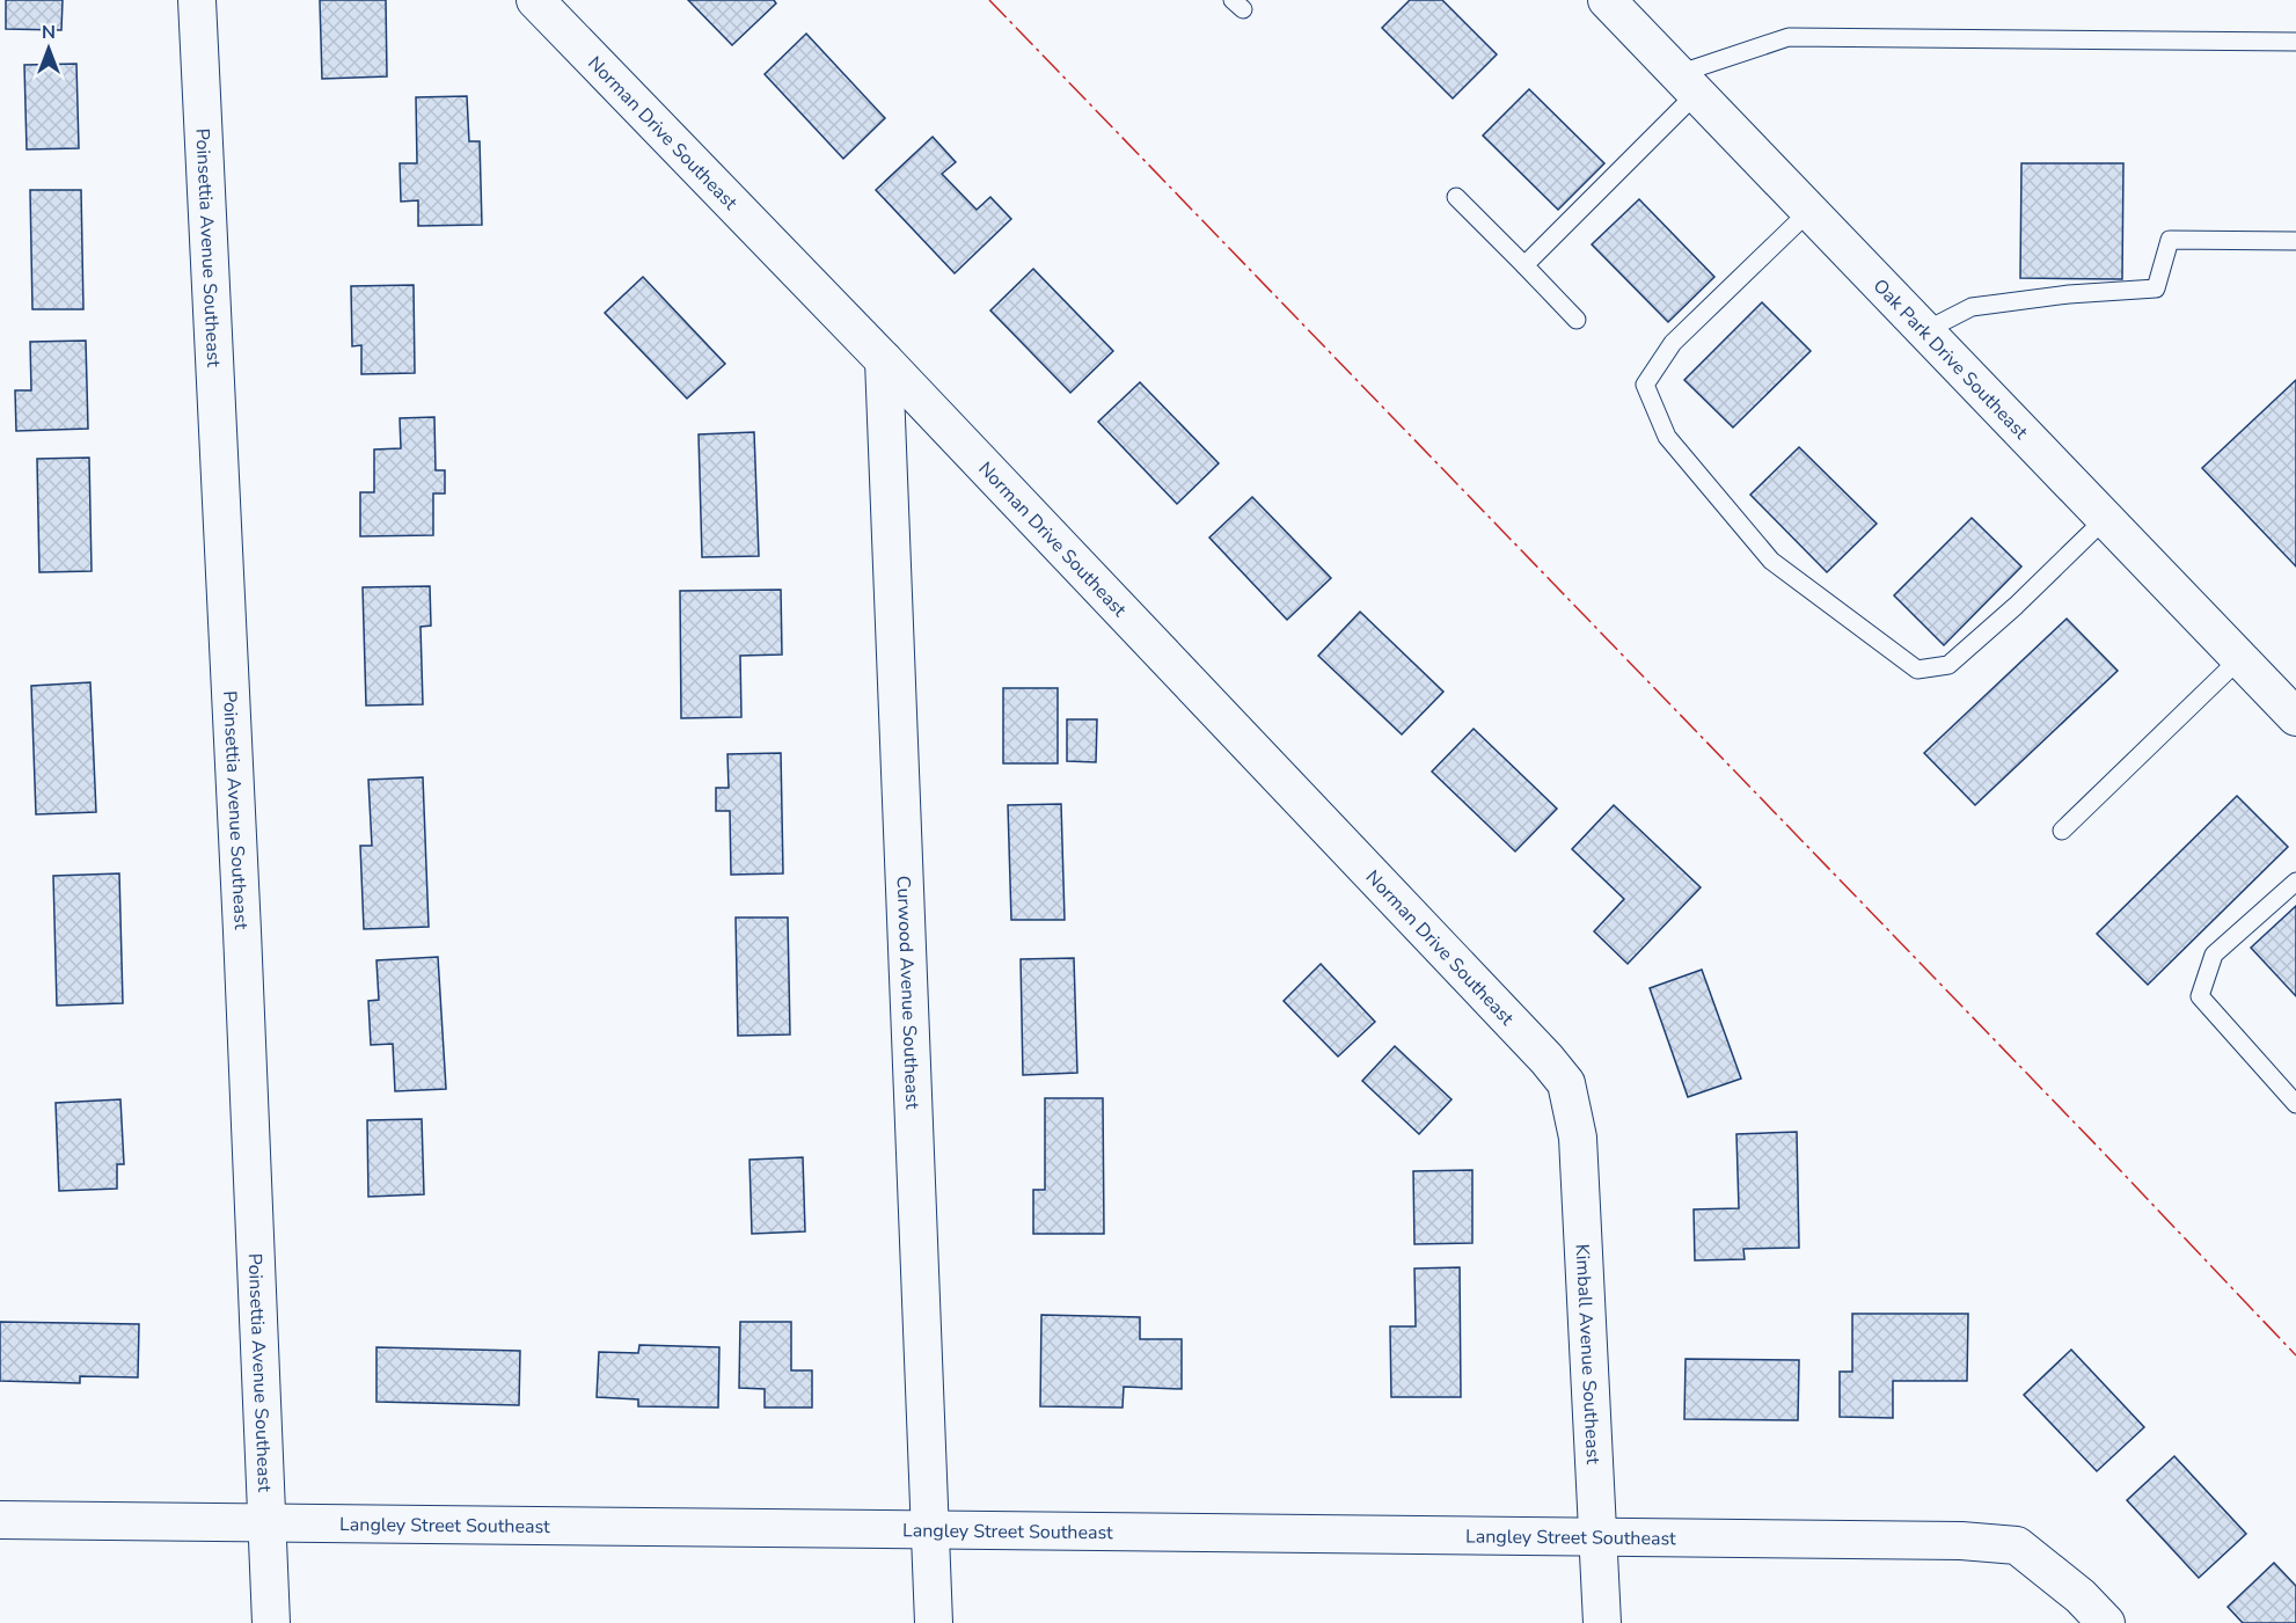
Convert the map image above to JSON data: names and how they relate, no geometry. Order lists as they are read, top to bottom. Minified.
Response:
{"streets":{"street":["Norman Drive Southeast","Poinsettia Avenue Southeast","Oak Park Drive Southeast","Curwood Avenue Southeast","Kimball Avenue Southeast","Langley Street Southeast"]},"crossings":[["Norman Drive Southeast","Curwood Avenue Southeast"],["Norman Drive Southeast","Kimball Avenue Southeast"],["Poinsettia Avenue Southeast","Langley Street Southeast"],["Curwood Avenue Southeast","Langley Street Southeast"],["Kimball Avenue Southeast","Langley Street Southeast"]],"north":"top"}
